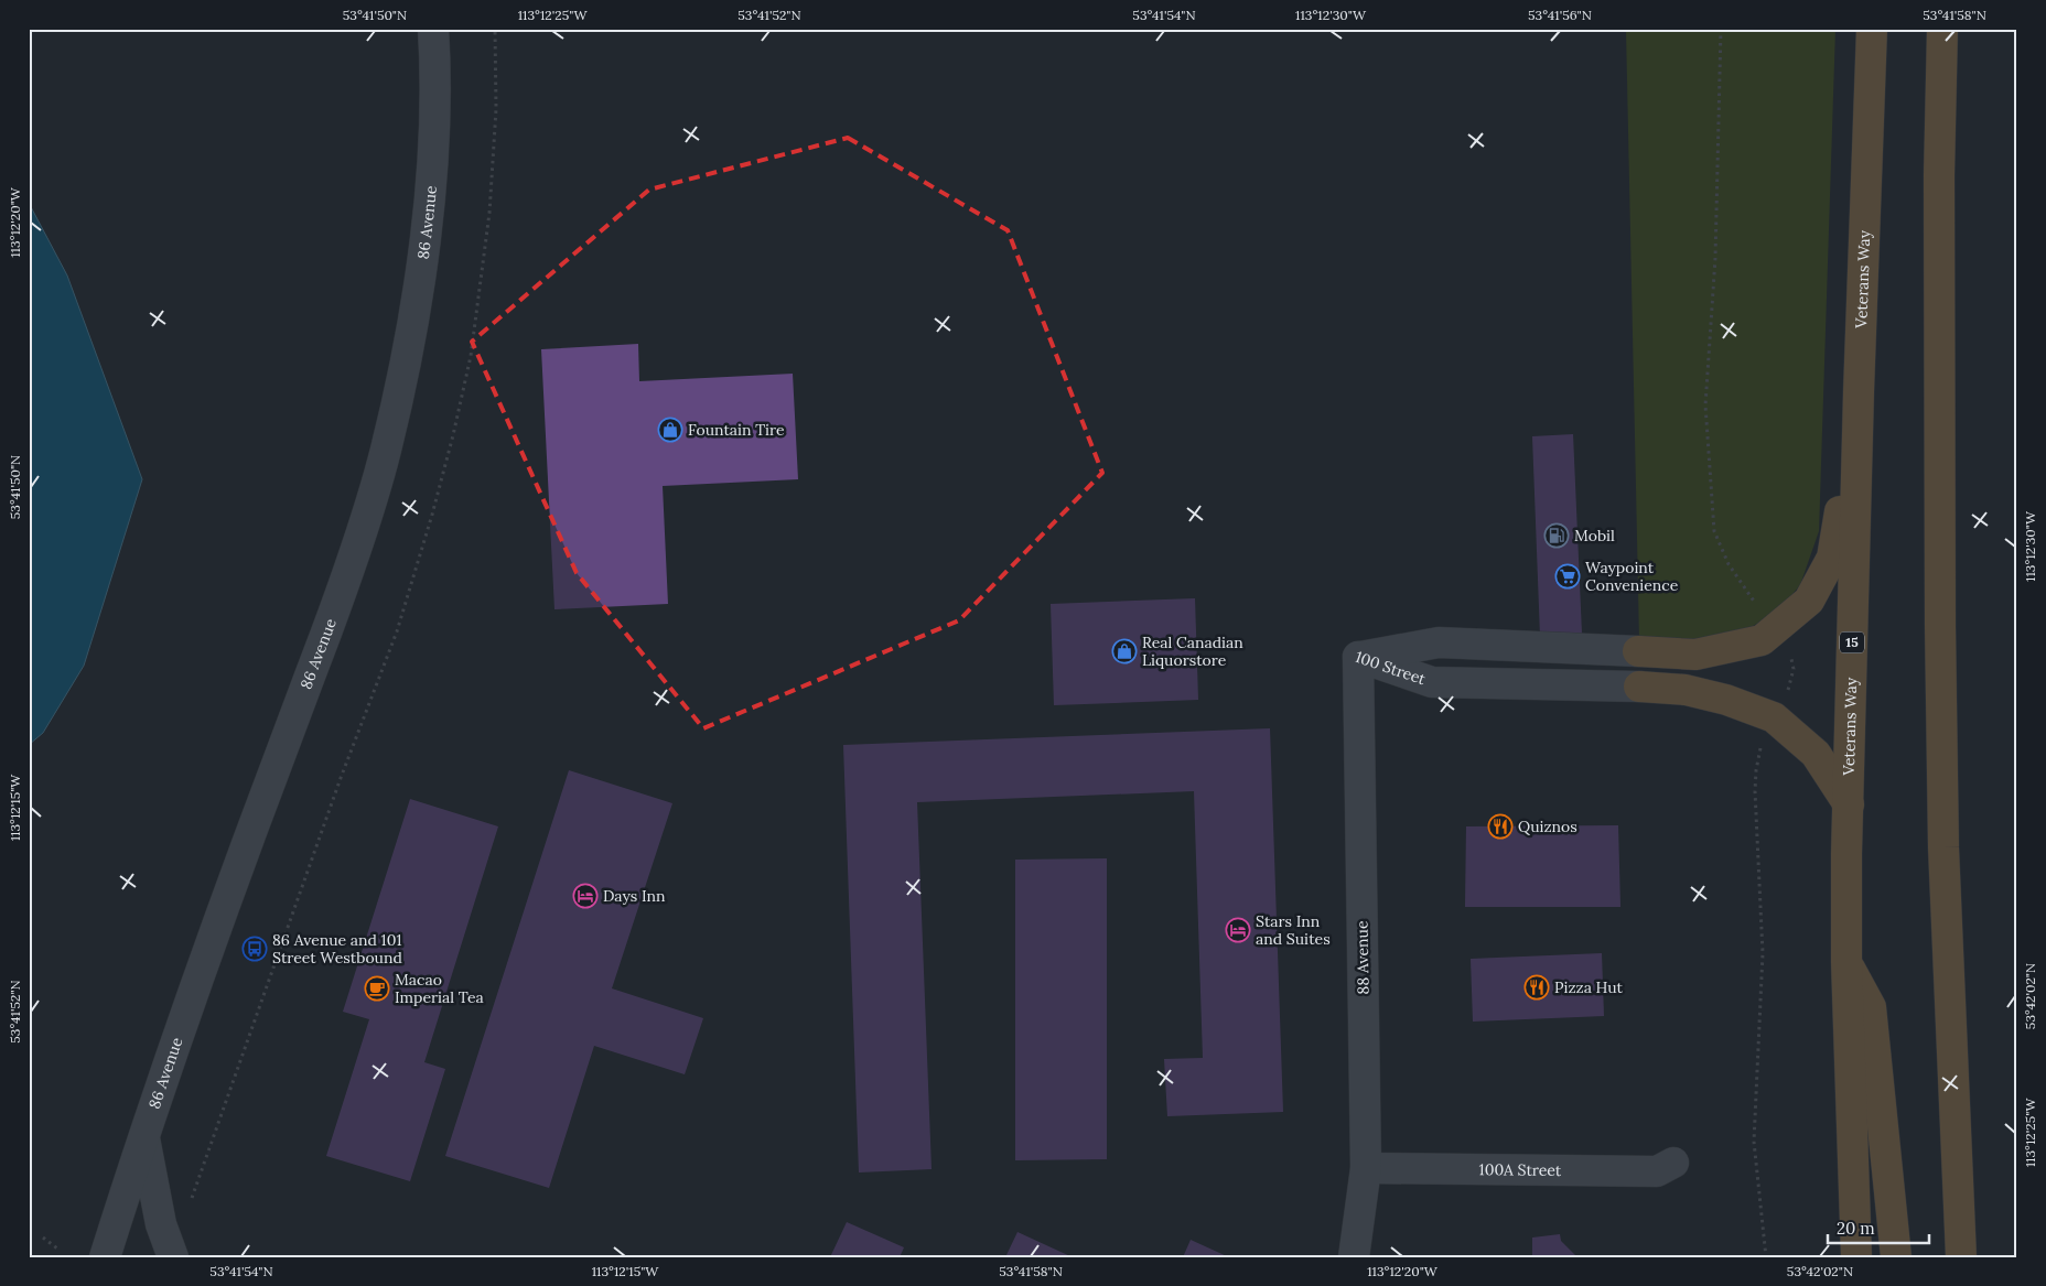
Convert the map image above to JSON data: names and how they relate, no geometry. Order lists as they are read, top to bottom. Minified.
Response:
{"streets":{"main road":["Veterans Way","15"],"street":["86 Avenue","100 Street","88 Avenue","100A Street"]},"crossings":[["100 Street","88 Avenue"],["88 Avenue","100A Street"]],"places":{"shop":["Fountain Tire","Real Canadian Liquorstore"],"fuel station":["Mobil"],"supermarket":["Waypoint Convenience"],"restaurant":["Quiznos","Pizza Hut"],"hotel":["Days Inn","Stars Inn and Suites"],"bus stop":["86 Avenue and 101 Street Westbound"],"cafe":["Macao Imperial Tea"]},"scale_bar":"20 m","coordinates":["53°41'50\"N","113°12'25\"W","53°41'52\"N","53°41'54\"N","113°12'30\"W","53°41'56\"N","53°41'58\"N","113°12'20\"W","113°12'15\"W","53°42'02\"N"]}
